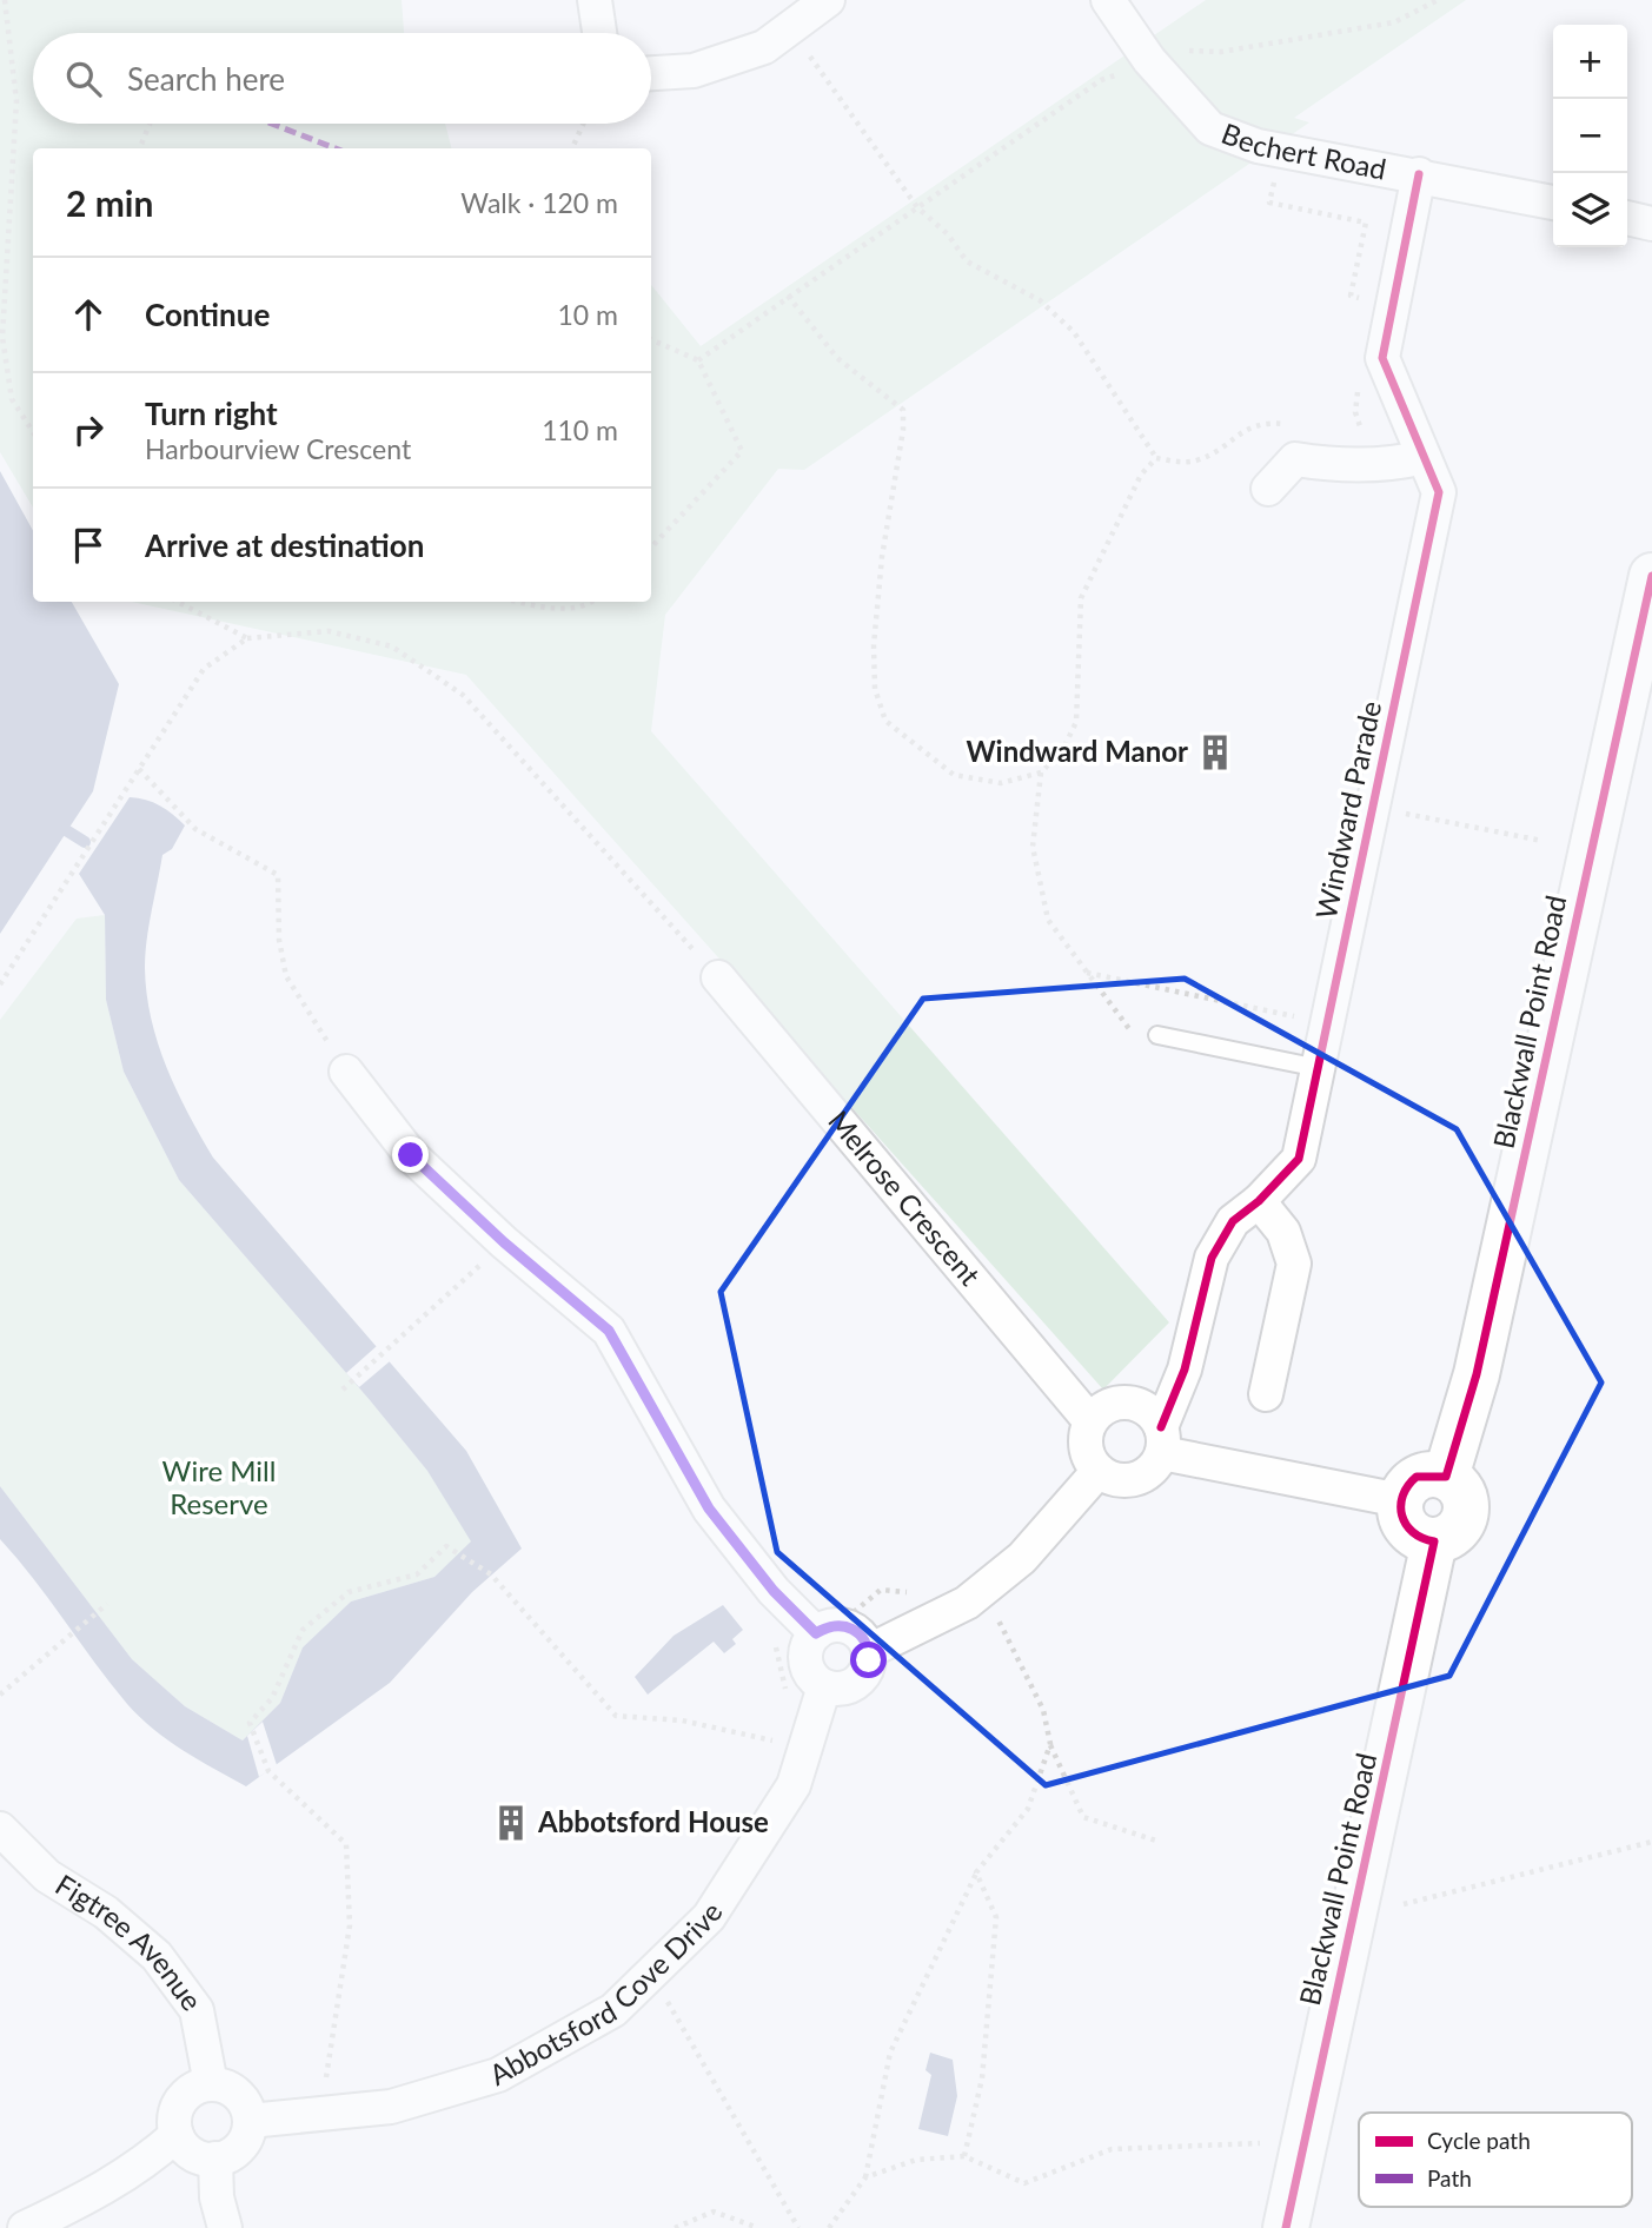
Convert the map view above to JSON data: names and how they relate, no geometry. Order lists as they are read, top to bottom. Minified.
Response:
{"streets":{"street":["Bechert Road","Windward Parade","Blackwall Point Road","Melrose Crescent","Figtree Avenue","Abbotsford Cove Drive"]},"crossings":[["Bechert Road","Windward Parade"],["Windward Parade","Melrose Crescent"],["Figtree Avenue","Abbotsford Cove Drive"]],"parks":["Wire Mill Reserve"],"places":{"building":["Windward Manor","Abbotsford House"]},"legend":["Cycle path","Path"],"page":{"map_buttons":["+","−"],"search":"Search here","heading":["2 min","Walk · 120 m"],"list":[["Continue","10 m"],["Turn right","Harbourview Crescent","110 m"],"Arrive at destination"]}}
